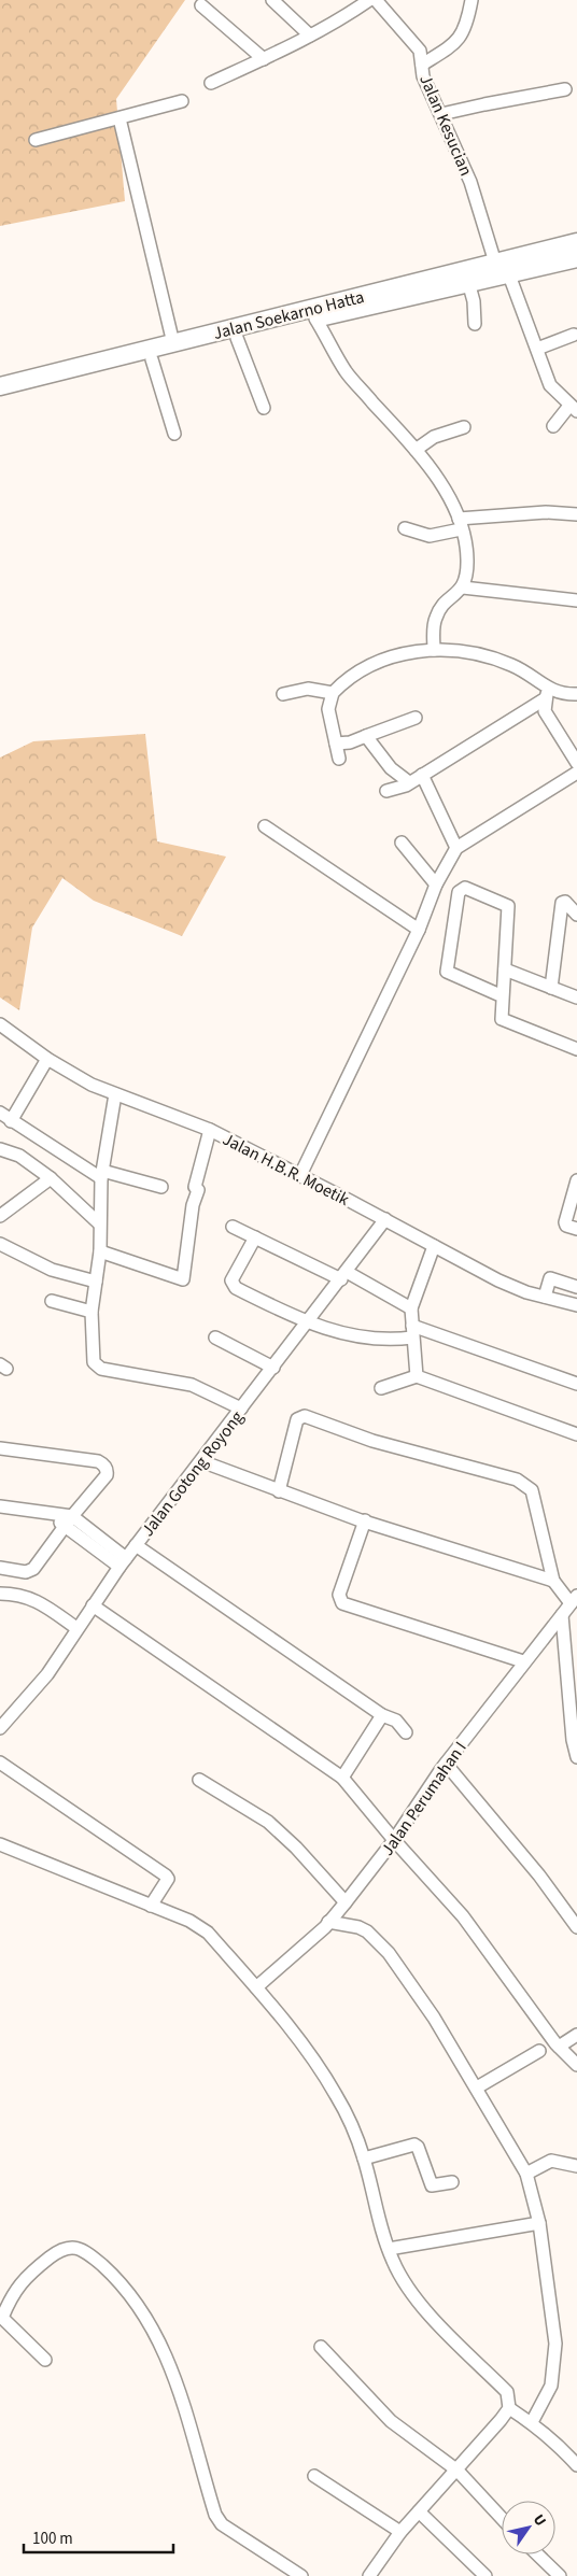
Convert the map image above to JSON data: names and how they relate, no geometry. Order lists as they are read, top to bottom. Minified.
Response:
{"streets":{"highway":["Jalan Soekarno Hatta"],"street":["Jalan Kesucian","Jalan H.B.R. Moetik","Jalan Gotong Royong","Jalan Perumahan I"]},"crossings":[["Jalan Kesucian","Jalan Soekarno Hatta"],["Jalan H.B.R. Moetik","Jalan Gotong Royong"]],"scale_bar":"100 m","north":"top right"}
